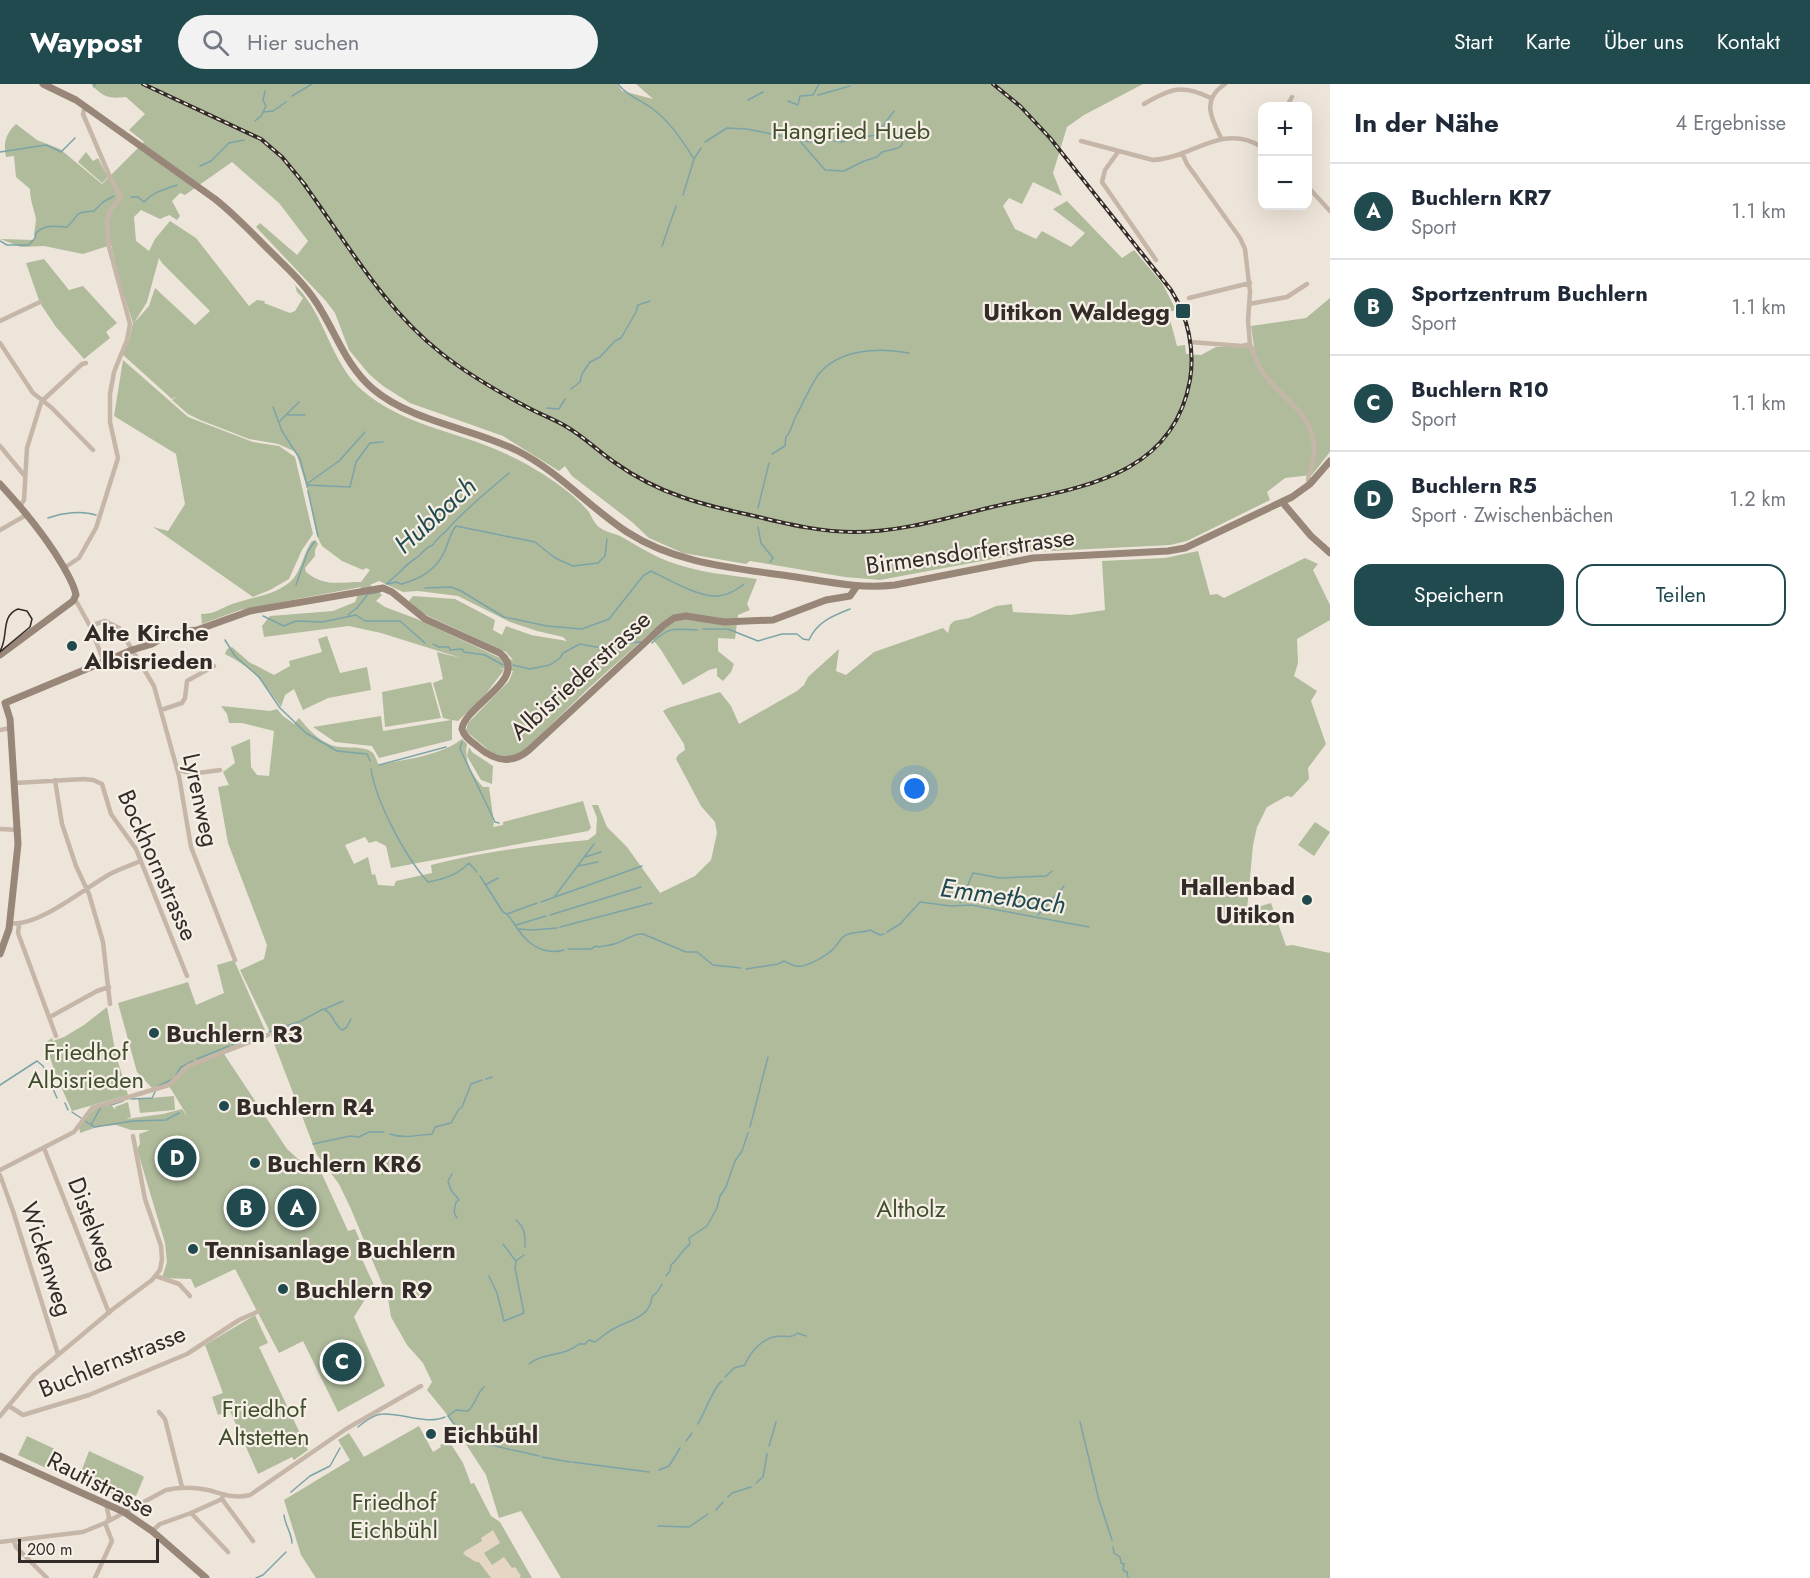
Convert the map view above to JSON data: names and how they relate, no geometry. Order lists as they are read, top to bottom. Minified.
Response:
{"streets":{"main road":["Birmensdorferstrasse","Albisriederstrasse","Rautistrasse"],"street":["Lyrenweg","Bockhornstrasse","Distelweg","Wickenweg","Buchlernstrasse"]},"crossings":[["Birmensdorferstrasse","Albisriederstrasse"],["Albisriederstrasse","Lyrenweg"]],"water":["Hubbach","Emmetbach"],"parks":["Hangried Hueb","Friedhof Albisrieden","Altholz","Friedhof Altstetten","Friedhof Eichbühl"],"places":{"transit":["Uitikon Waldegg"],"other":["Alte Kirche Albisrieden","Hallenbad Uitikon","Buchlern R3","Buchlern R4","Buchlern KR6","Tennisanlage Buchlern","Buchlern R9","Eichbühl"]},"scale_bar":"200 m","page":{"header":"Waypost","search":"Hier suchen","nav":["Start","Karte","Über uns","Kontakt"],"heading":["In der Nähe","4 Ergebnisse"],"map_buttons":["+","−"],"list":[{"mark":"A","name":"Buchlern KR7","note":"Sport","value":"1.1 km"},{"mark":"B","name":"Sportzentrum Buchlern","note":"Sport","value":"1.1 km"},{"mark":"C","name":"Buchlern R10","note":"Sport","value":"1.1 km"},{"mark":"D","name":"Buchlern R5","note":"Sport · Zwischenbächen","value":"1.2 km"}],"buttons":["Speichern","Teilen"],"pins":["D","A","B","C"],"scale":"200 m"}}
